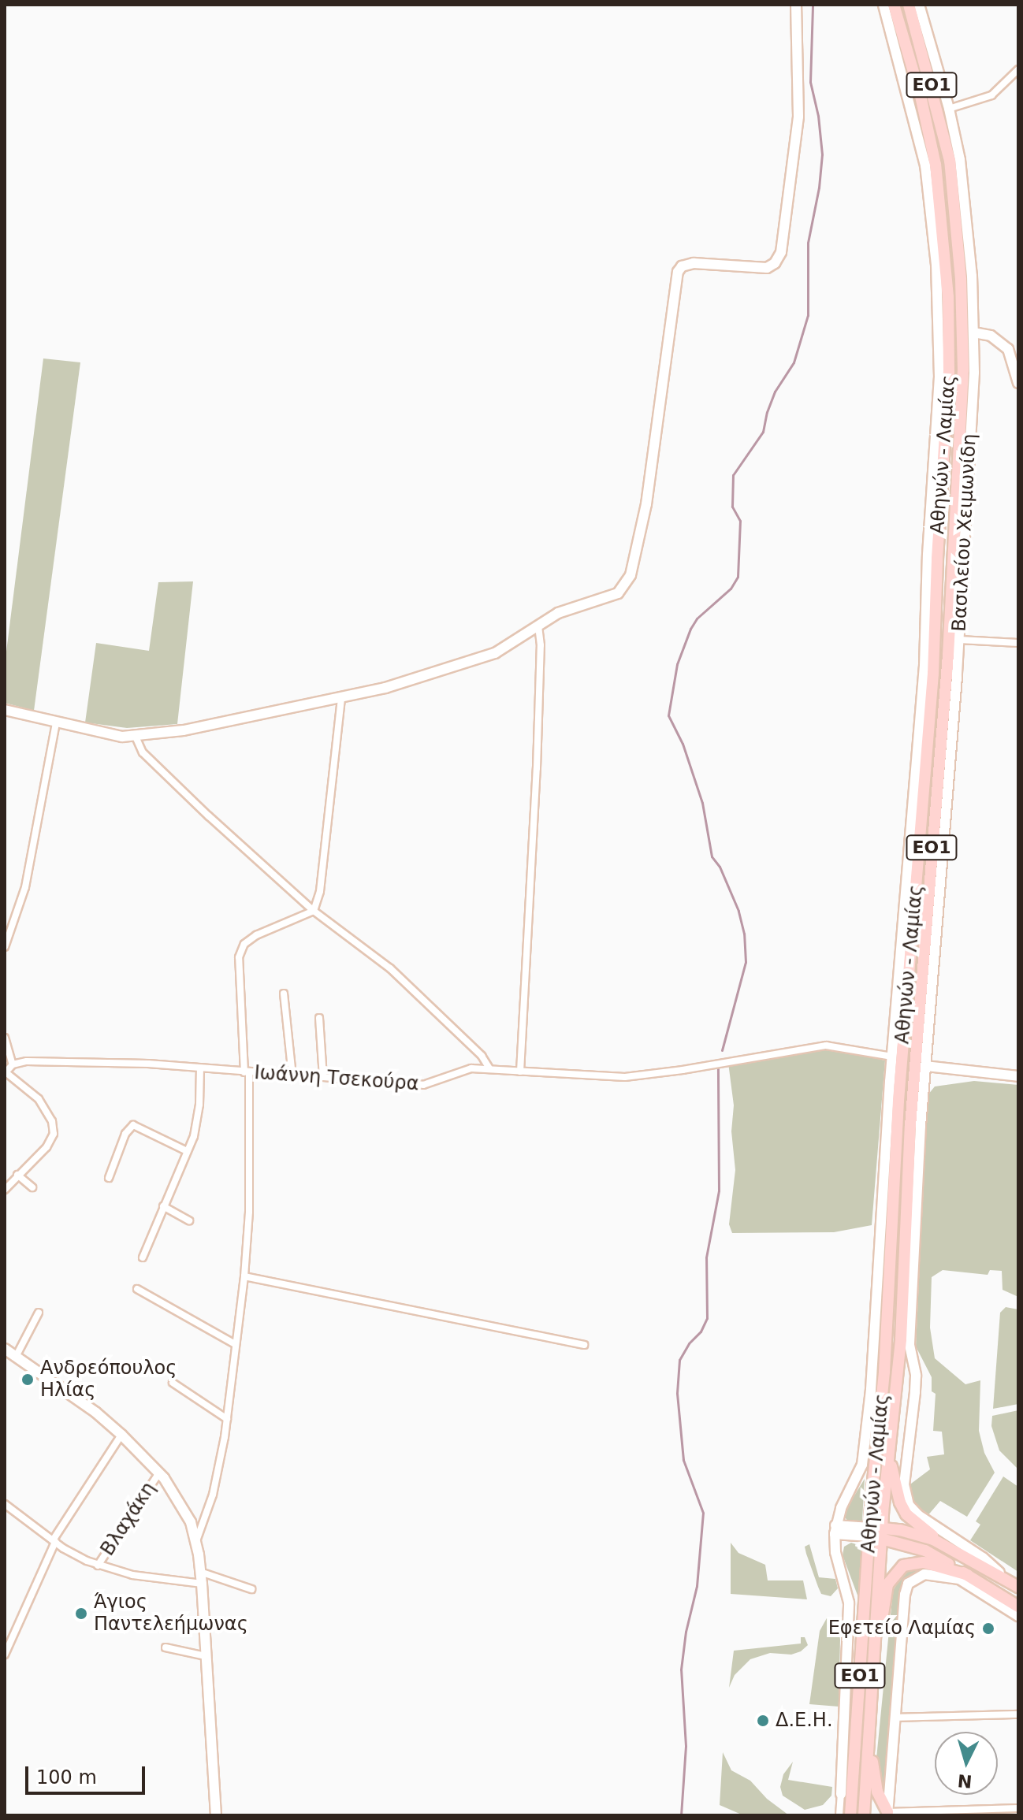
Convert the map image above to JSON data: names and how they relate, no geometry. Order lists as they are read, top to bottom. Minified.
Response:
{"streets":{"main road":["ΕΟ1","Αθηνών - Λαμίας"],"street":["Βασιλείου Χειμωνίδη","Ιωάννη Τσεκούρα","Βλαχάκη"]},"places":["Ανδρεόπουλος Ηλίας","Άγιος Παντελεήμωνας","Εφετείο Λαμίας","Δ.Ε.Η."],"scale_bar":"100 m","north":"bottom"}
